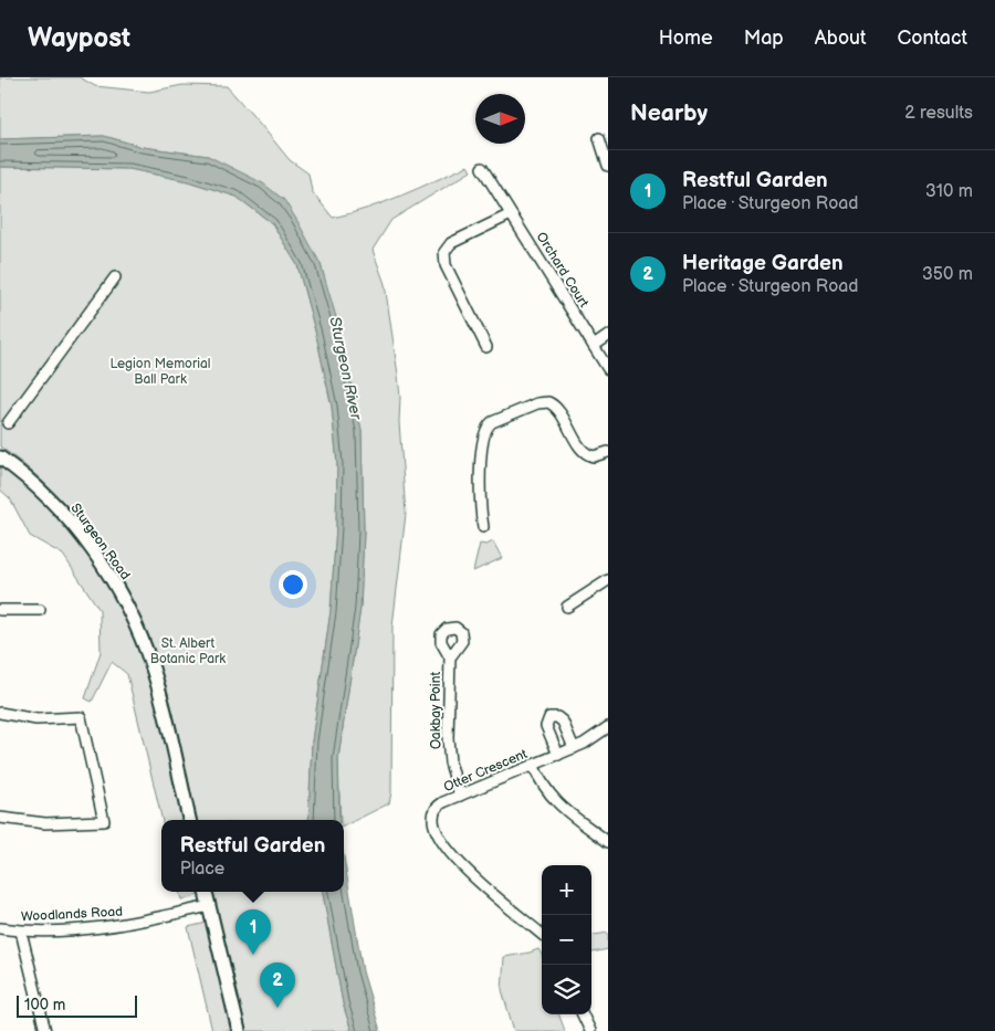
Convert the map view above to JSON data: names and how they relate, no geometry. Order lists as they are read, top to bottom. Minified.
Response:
{"streets":{"main road":["Sturgeon Road"],"street":["Orchard Court","Oakbay Point","Otter Crescent","Woodlands Road"]},"crossings":[["Oakbay Point","Otter Crescent"]],"water":["Sturgeon River"],"parks":["Legion Memorial Ball Park","St. Albert Botanic Park"],"scale_bar":"100 m","north":"right","page":{"header":"Waypost","nav":["Home","Map","About","Contact"],"heading":["Nearby","2 results"],"list":[{"mark":"1","name":"Restful Garden","note":"Place · Sturgeon Road","value":"310 m"},{"mark":"2","name":"Heritage Garden","note":"Place · Sturgeon Road","value":"350 m"}],"popup":["Restful Garden","Place"],"map_buttons":["+","−"],"pins":["1","2"],"scale":"100 m"}}
